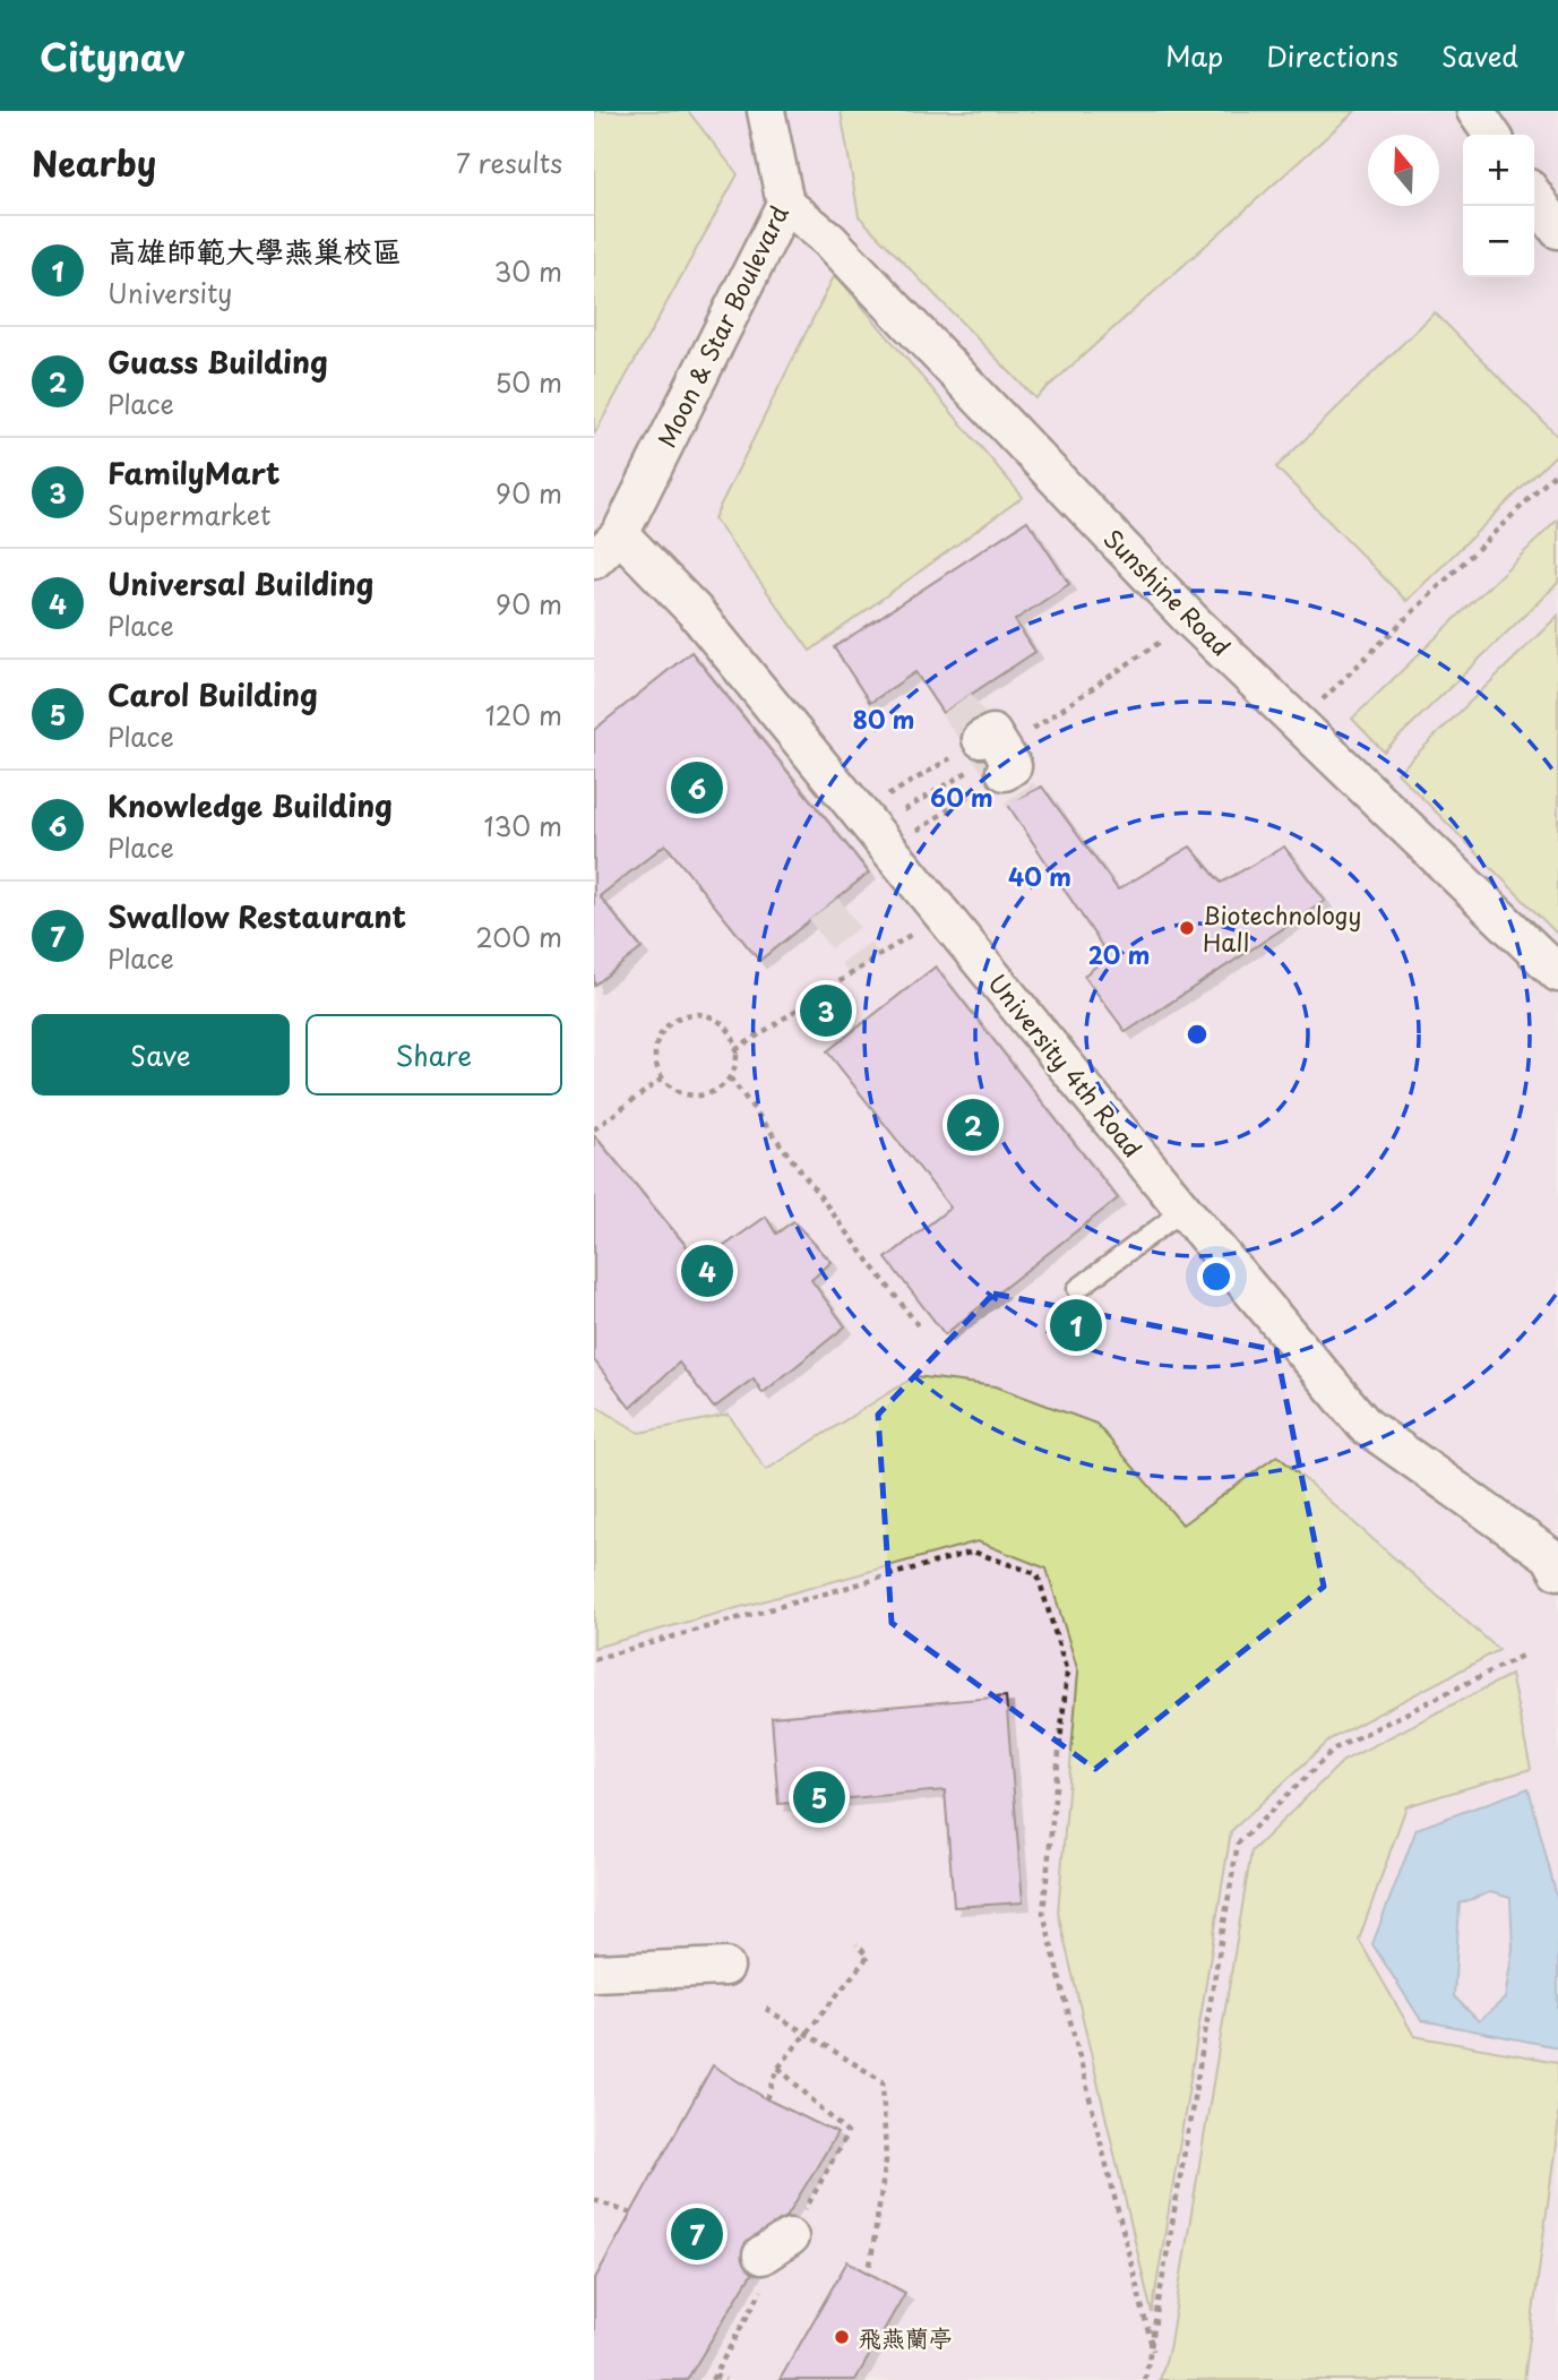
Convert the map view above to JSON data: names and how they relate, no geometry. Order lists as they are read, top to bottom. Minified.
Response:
{"streets":{"street":["Moon & Star Boulevard","Sunshine Road","University 4th Road"]},"crossings":[["Moon & Star Boulevard","Sunshine Road"],["Moon & Star Boulevard","University 4th Road"]],"places":["Biotechnology Hall","飛燕蘭亭"],"north":"top","page":{"header":"Citynav","nav":["Map","Directions","Saved"],"heading":["Nearby","7 results"],"map_buttons":["+","−"],"list":[{"mark":"1","name":"高雄師範大學燕巢校區","note":"University","value":"30 m"},{"mark":"2","name":"Guass Building","note":"Place","value":"50 m"},{"mark":"3","name":"FamilyMart","note":"Supermarket","value":"90 m"},{"mark":"4","name":"Universal Building","note":"Place","value":"90 m"},{"mark":"5","name":"Carol Building","note":"Place","value":"120 m"},{"mark":"6","name":"Knowledge Building","note":"Place","value":"130 m"},{"mark":"7","name":"Swallow Restaurant","note":"Place","value":"200 m"}],"pins":["6","3","2","4","1","5","7"],"buttons":["Save","Share"]},"rings":["80 m","60 m","40 m","20 m"]}
